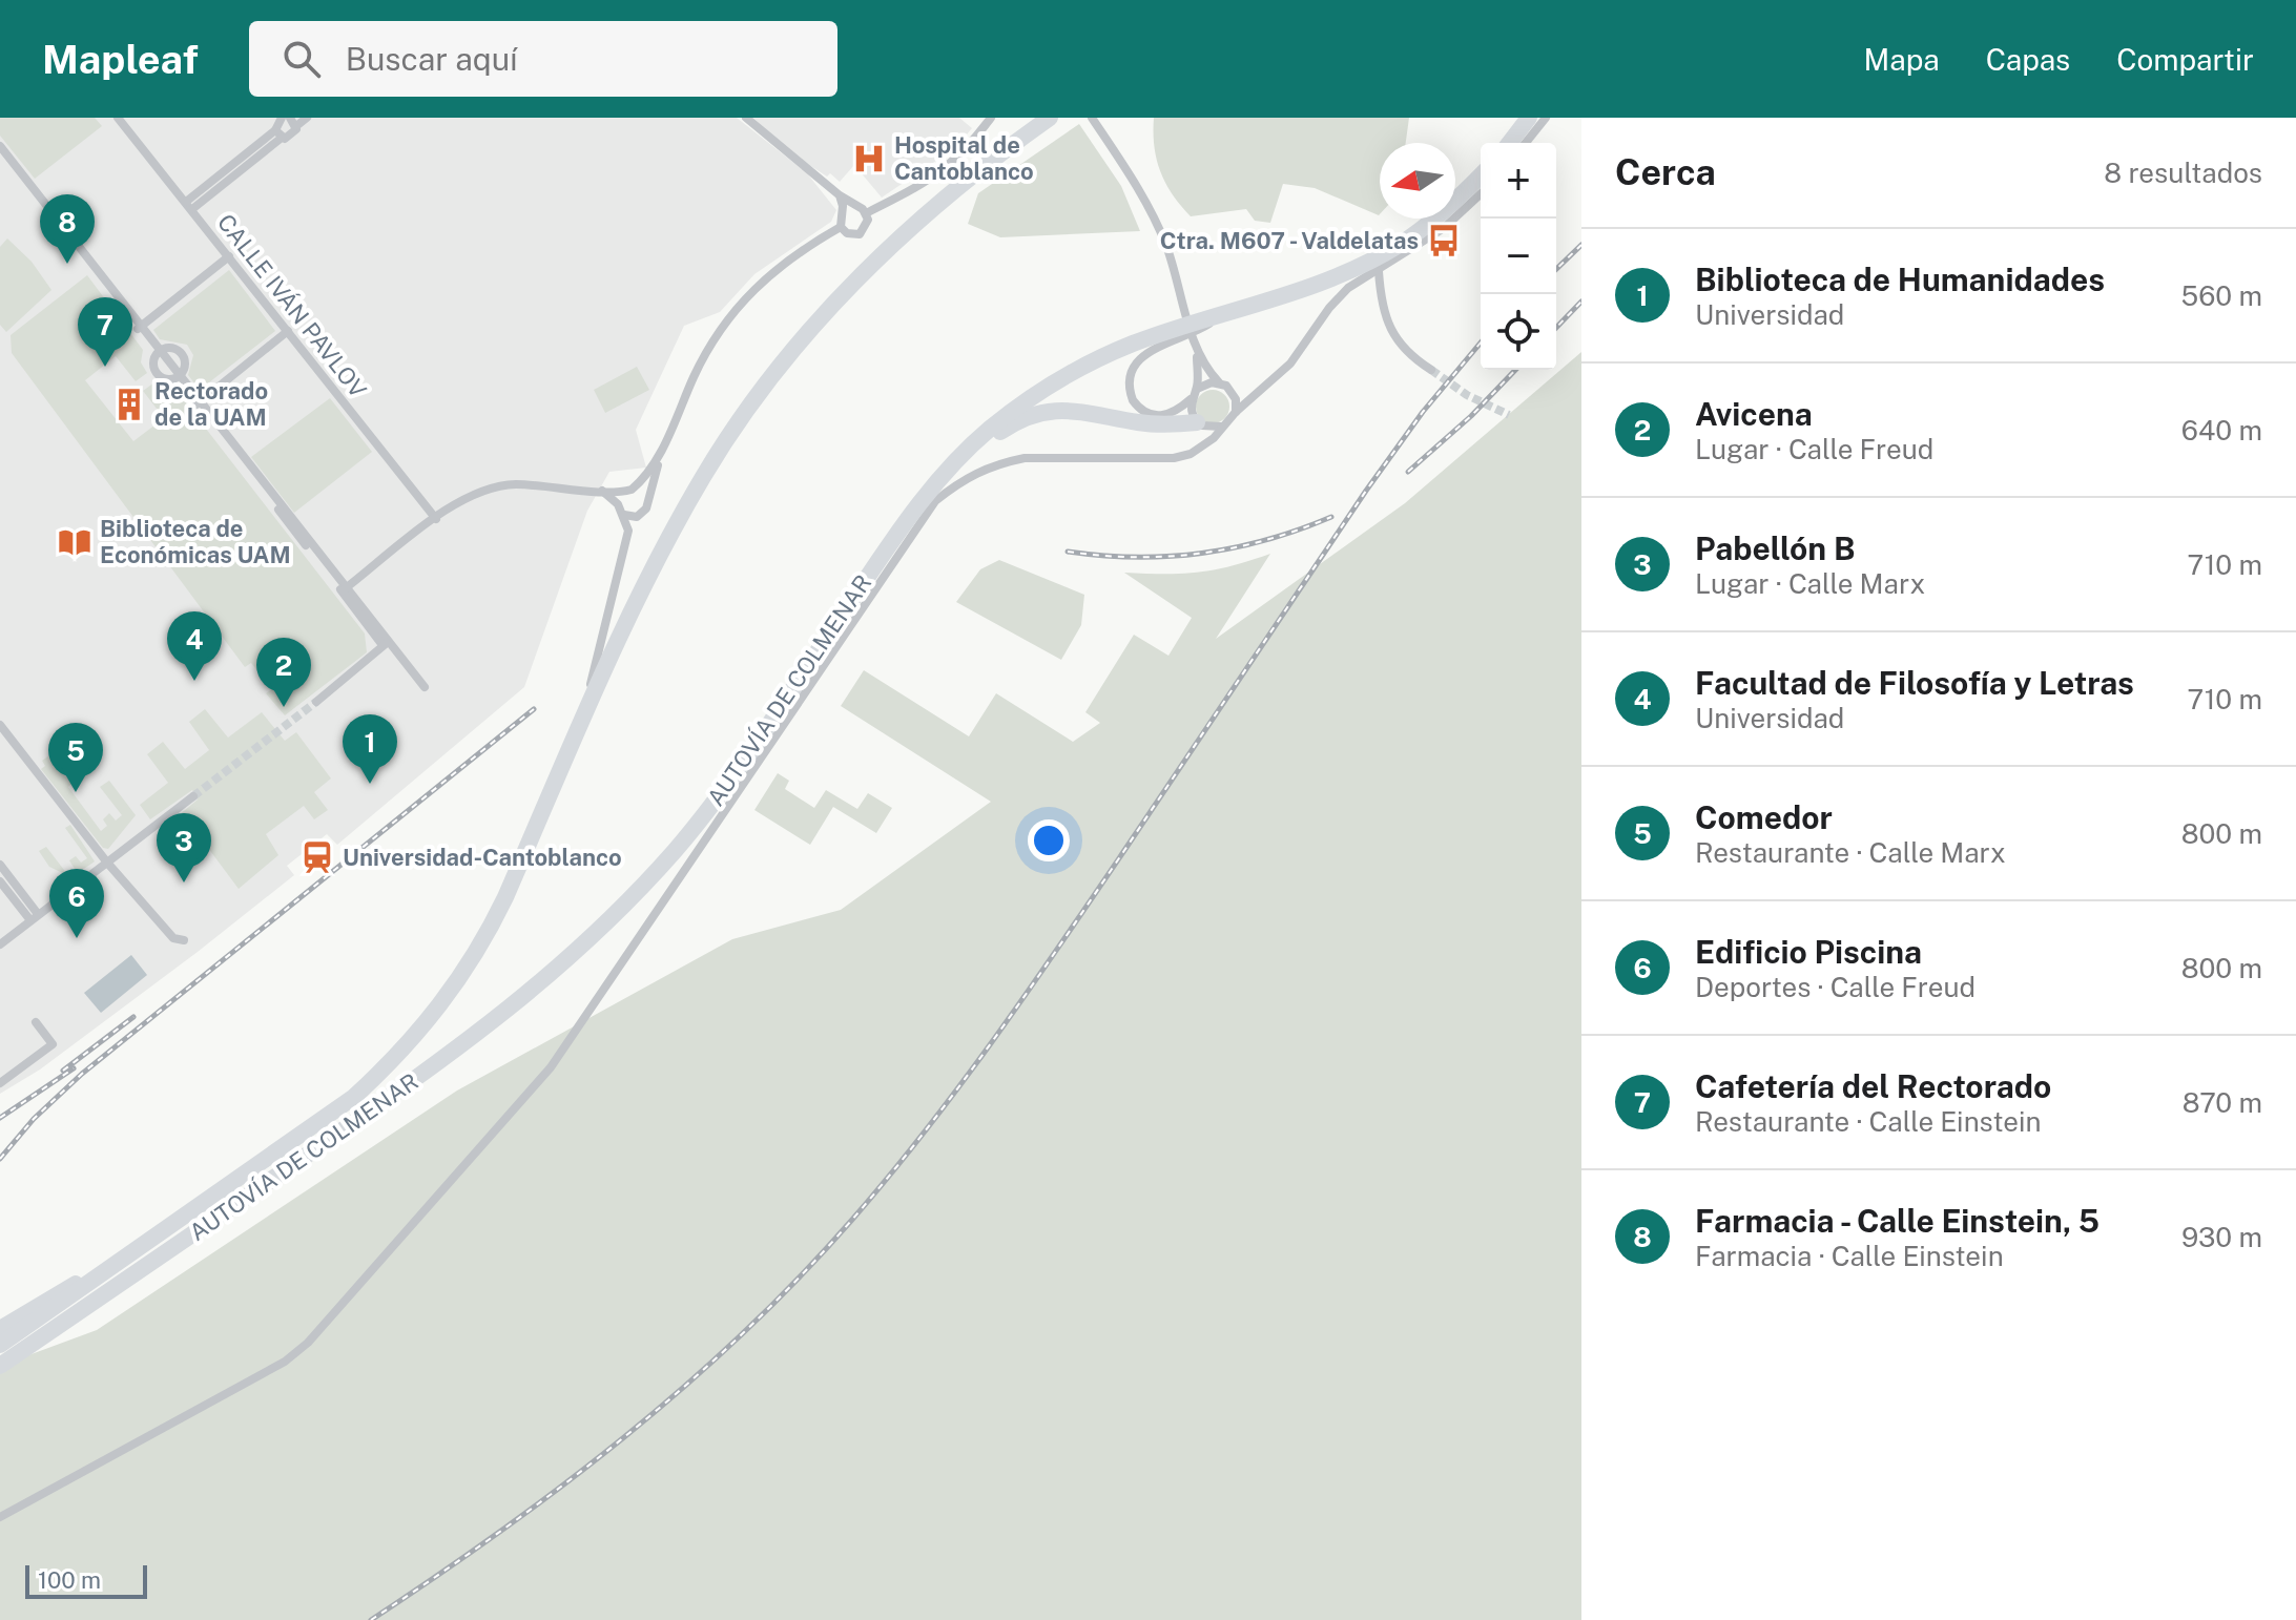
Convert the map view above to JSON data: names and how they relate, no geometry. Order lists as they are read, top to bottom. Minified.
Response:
{"streets":{"highway":["AUTOVÍA DE COLMENAR"],"street":["CALLE IVÁN PAVLOV"]},"places":{"hospital":["Hospital de Cantoblanco"],"bus stop":["Ctra. M607 - Valdelatas"],"building":["Rectorado de la UAM"],"library":["Biblioteca de Económicas UAM"],"station":["Universidad-Cantoblanco"]},"scale_bar":"100 m","north":"left","page":{"header":"Mapleaf","search":"Buscar aquí","nav":["Mapa","Capas","Compartir"],"heading":["Cerca","8 resultados"],"map_buttons":["+","−"],"pins":["8","7","4","2","1","5","3","6"],"list":[{"mark":"1","name":"Biblioteca de Humanidades","note":"Universidad","value":"560 m"},{"mark":"2","name":"Avicena","note":"Lugar · Calle Freud","value":"640 m"},{"mark":"3","name":"Pabellón B","note":"Lugar · Calle Marx","value":"710 m"},{"mark":"4","name":"Facultad de Filosofía y Letras","note":"Universidad","value":"710 m"},{"mark":"5","name":"Comedor","note":"Restaurante · Calle Marx","value":"800 m"},{"mark":"6","name":"Edificio Piscina","note":"Deportes · Calle Freud","value":"800 m"},{"mark":"7","name":"Cafetería del Rectorado","note":"Restaurante · Calle Einstein","value":"870 m"},{"mark":"8","name":"Farmacia - Calle Einstein, 5","note":"Farmacia · Calle Einstein","value":"930 m"}],"scale":"100 m"}}
